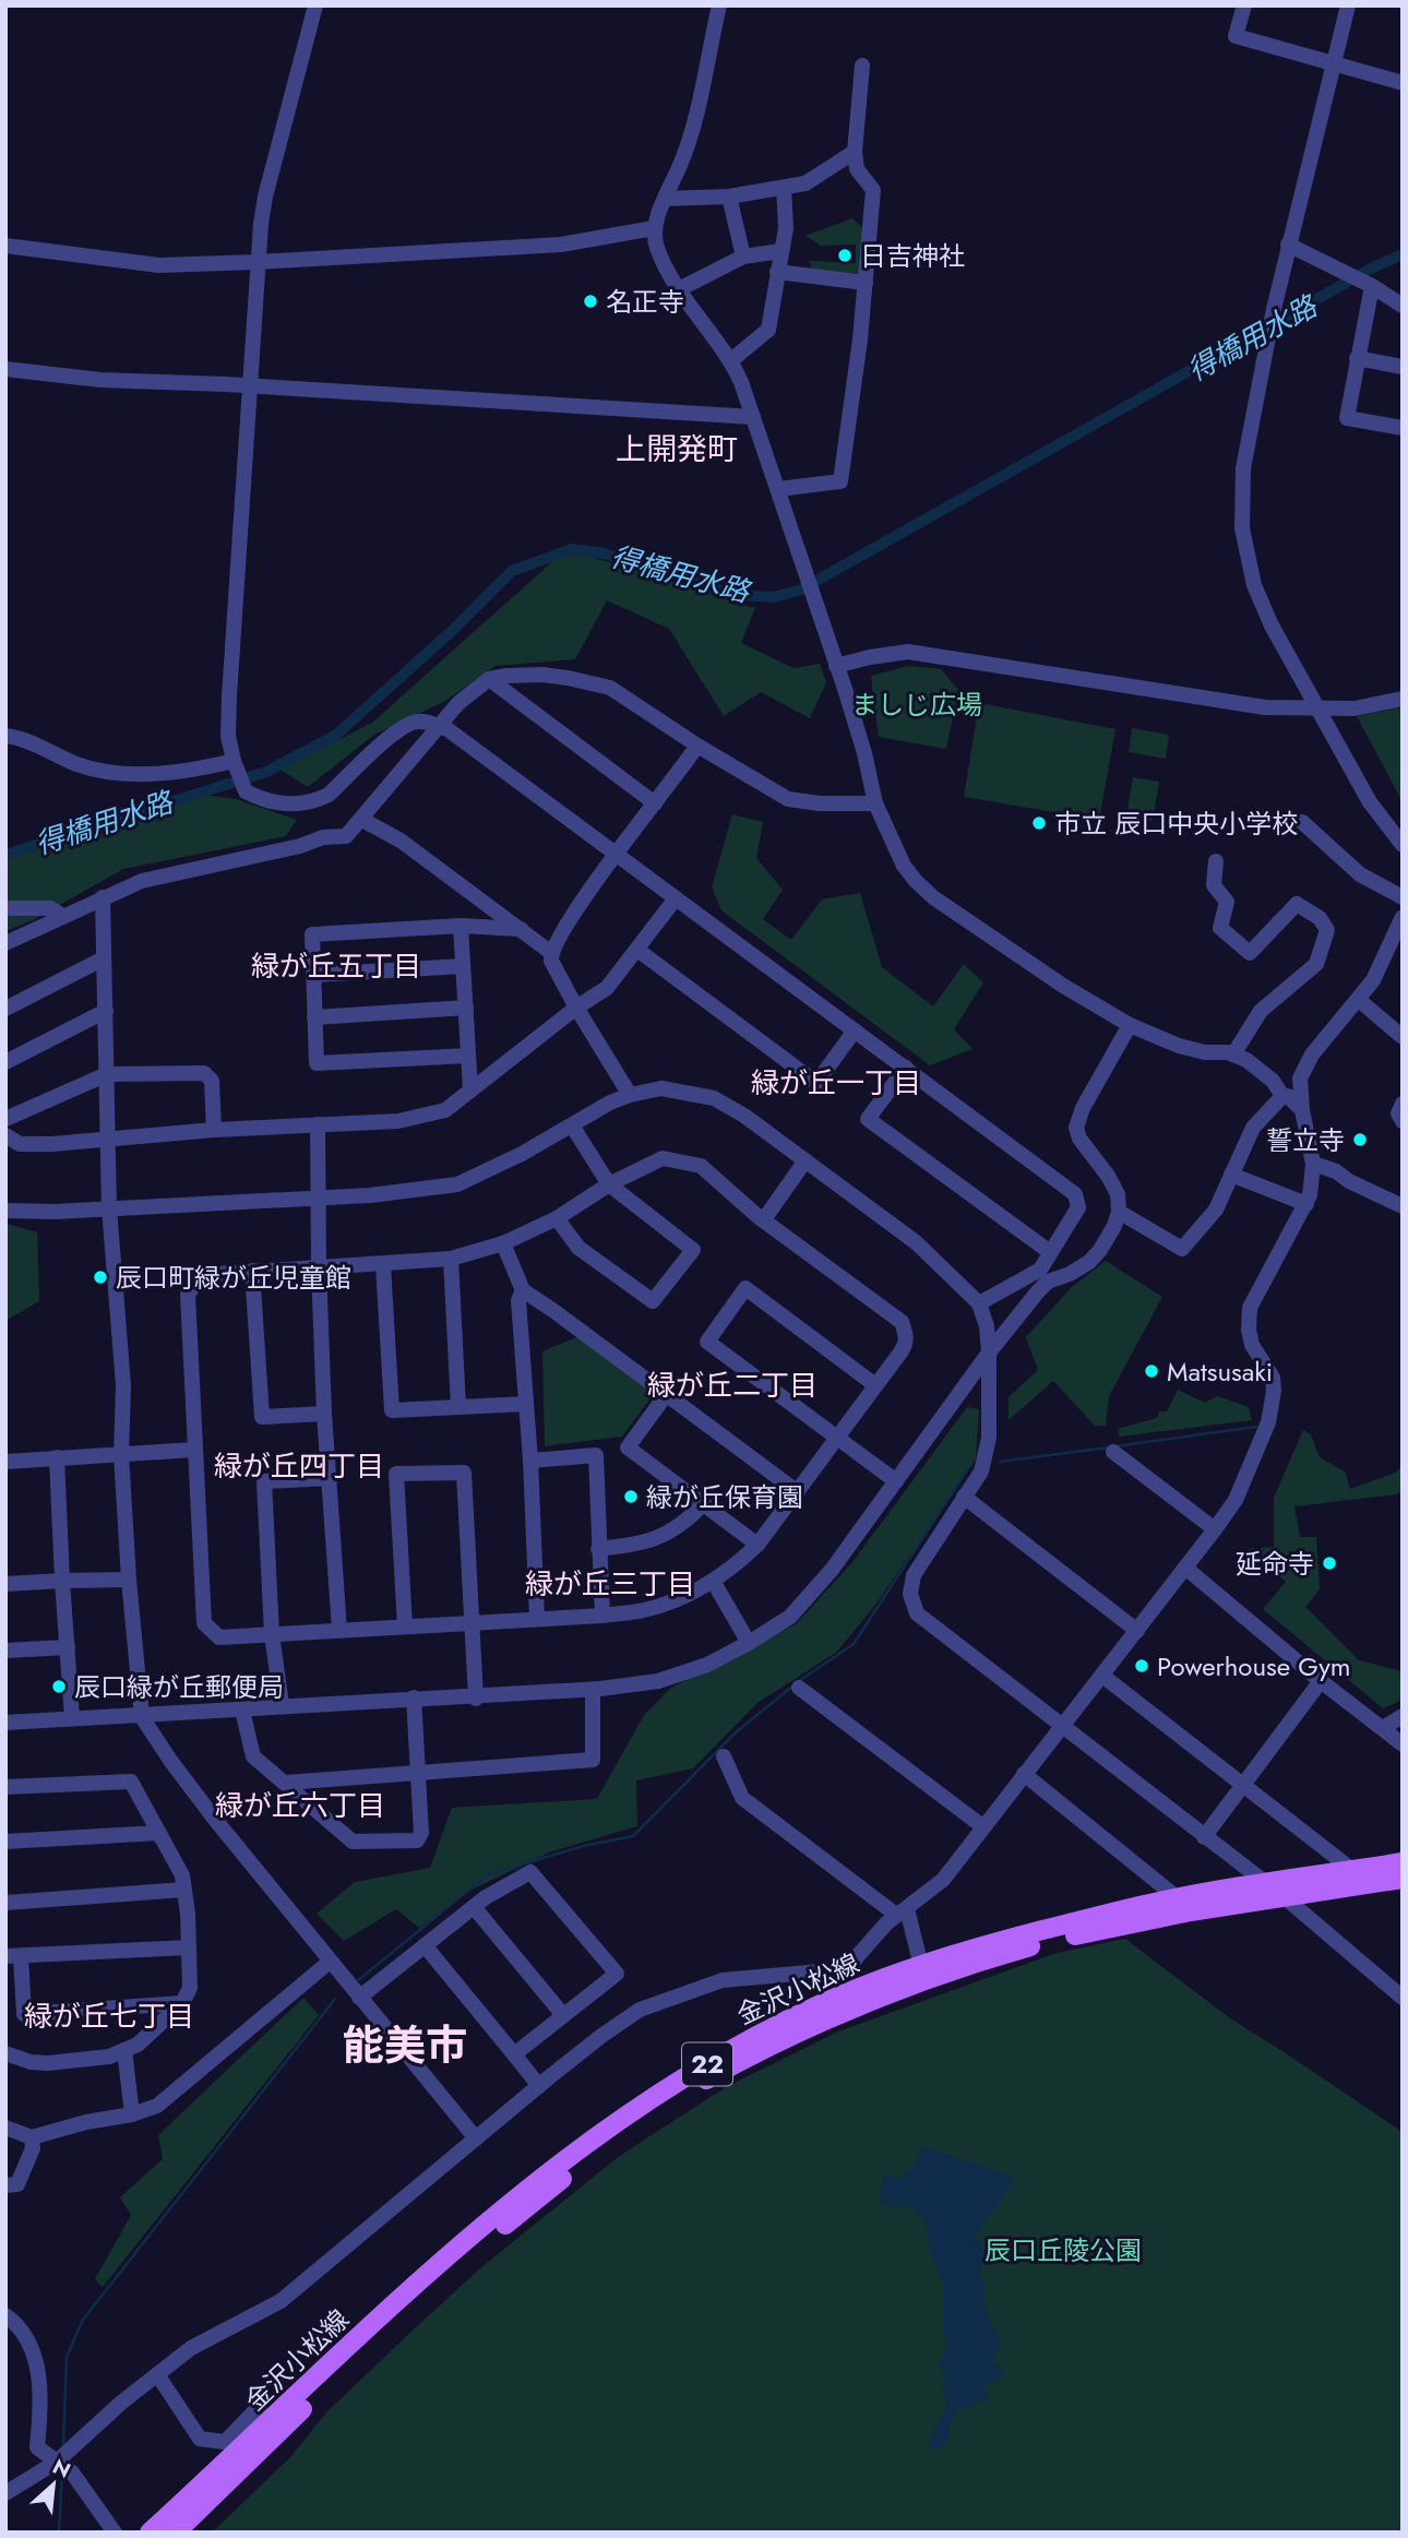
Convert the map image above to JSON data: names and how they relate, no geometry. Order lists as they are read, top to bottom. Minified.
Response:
{"streets":{"main road":["金沢小松線","22"]},"districts":["上開発町","緑が丘五丁目","緑が丘一丁目","緑が丘二丁目","緑が丘四丁目","緑が丘三丁目","緑が丘六丁目","緑が丘七丁目","能美市"],"water":["得橋用水路"],"parks":["ましじ広場","辰口丘陵公園"],"places":["日吉神社","名正寺","市立 辰口中央小学校","誓立寺","辰口町緑が丘児童館","Matsusaki","緑が丘保育園","延命寺","Powerhouse Gym","辰口緑が丘郵便局"],"north":"top right"}
